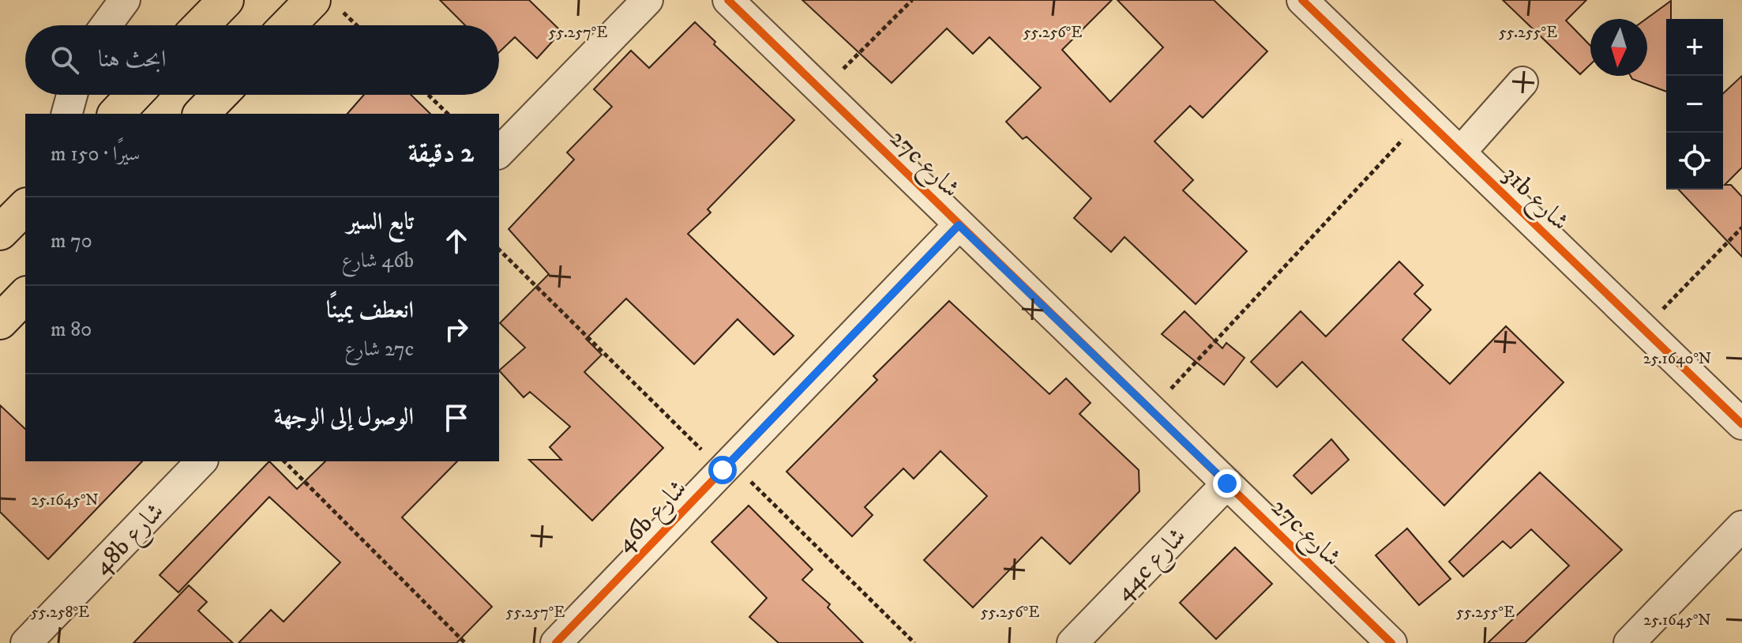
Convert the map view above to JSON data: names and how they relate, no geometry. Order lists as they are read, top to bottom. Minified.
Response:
{"streets":{"street":["27c شارع","31b شارع","46b شارع","48b شارع","44c شارع"]},"crossings":[["27c شارع","46b شارع"],["27c شارع","44c شارع"]],"north":"bottom","page":{"map_buttons":["+","−"],"search":"ابحث هنا","heading":["2 دقيقة","سيرًا · 150 m"],"list":[["تابع السير","46b شارع","70 m"],["انعطف يمينًا","27c شارع","80 m"],"الوصول إلى الوجهة"]},"coordinates":["55.257°E","55.256°E","55.255°E","25.1640°N","25.1645°N","55.258°E"]}
